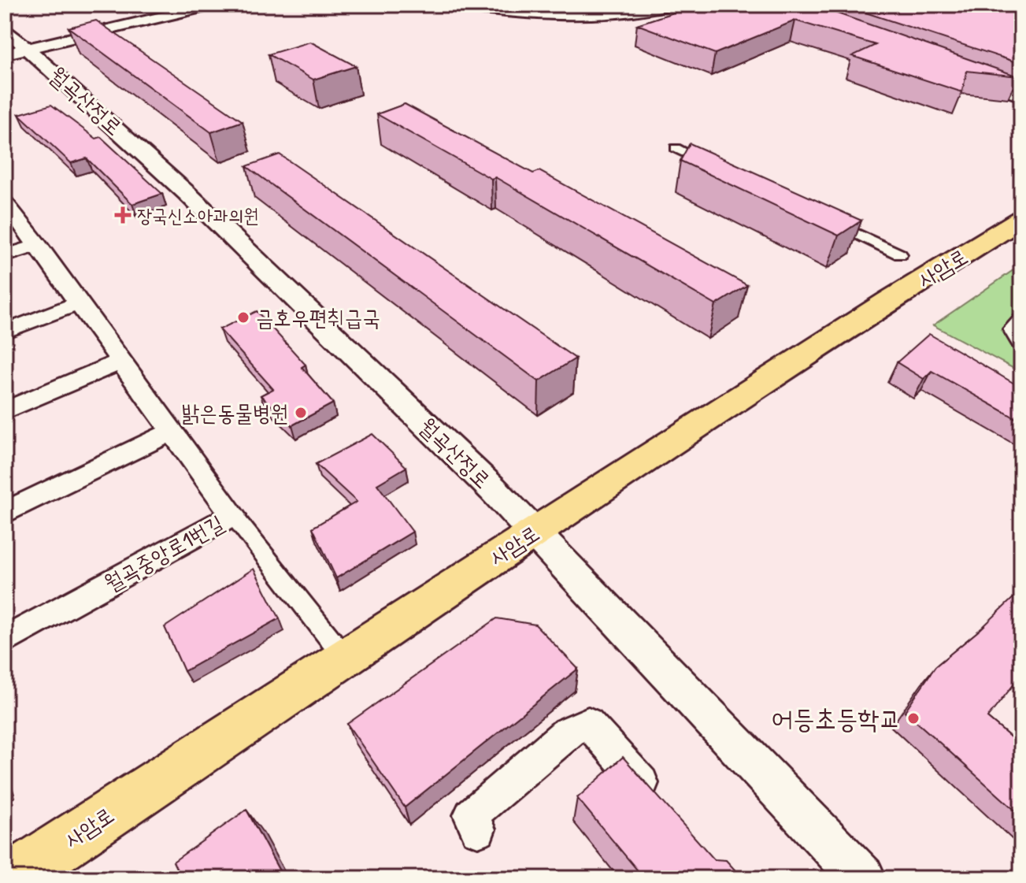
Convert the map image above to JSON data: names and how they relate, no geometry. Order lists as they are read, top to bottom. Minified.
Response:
{"streets":{"main road":["사암로"],"street":["월곡산정로","월곡중앙로1번길"]},"crossings":[["월곡산정로","사암로"]],"places":{"health":["장국신소아과의원"],"other":["금호우편취급국","밝은동물병원","어등초등학교"]}}
